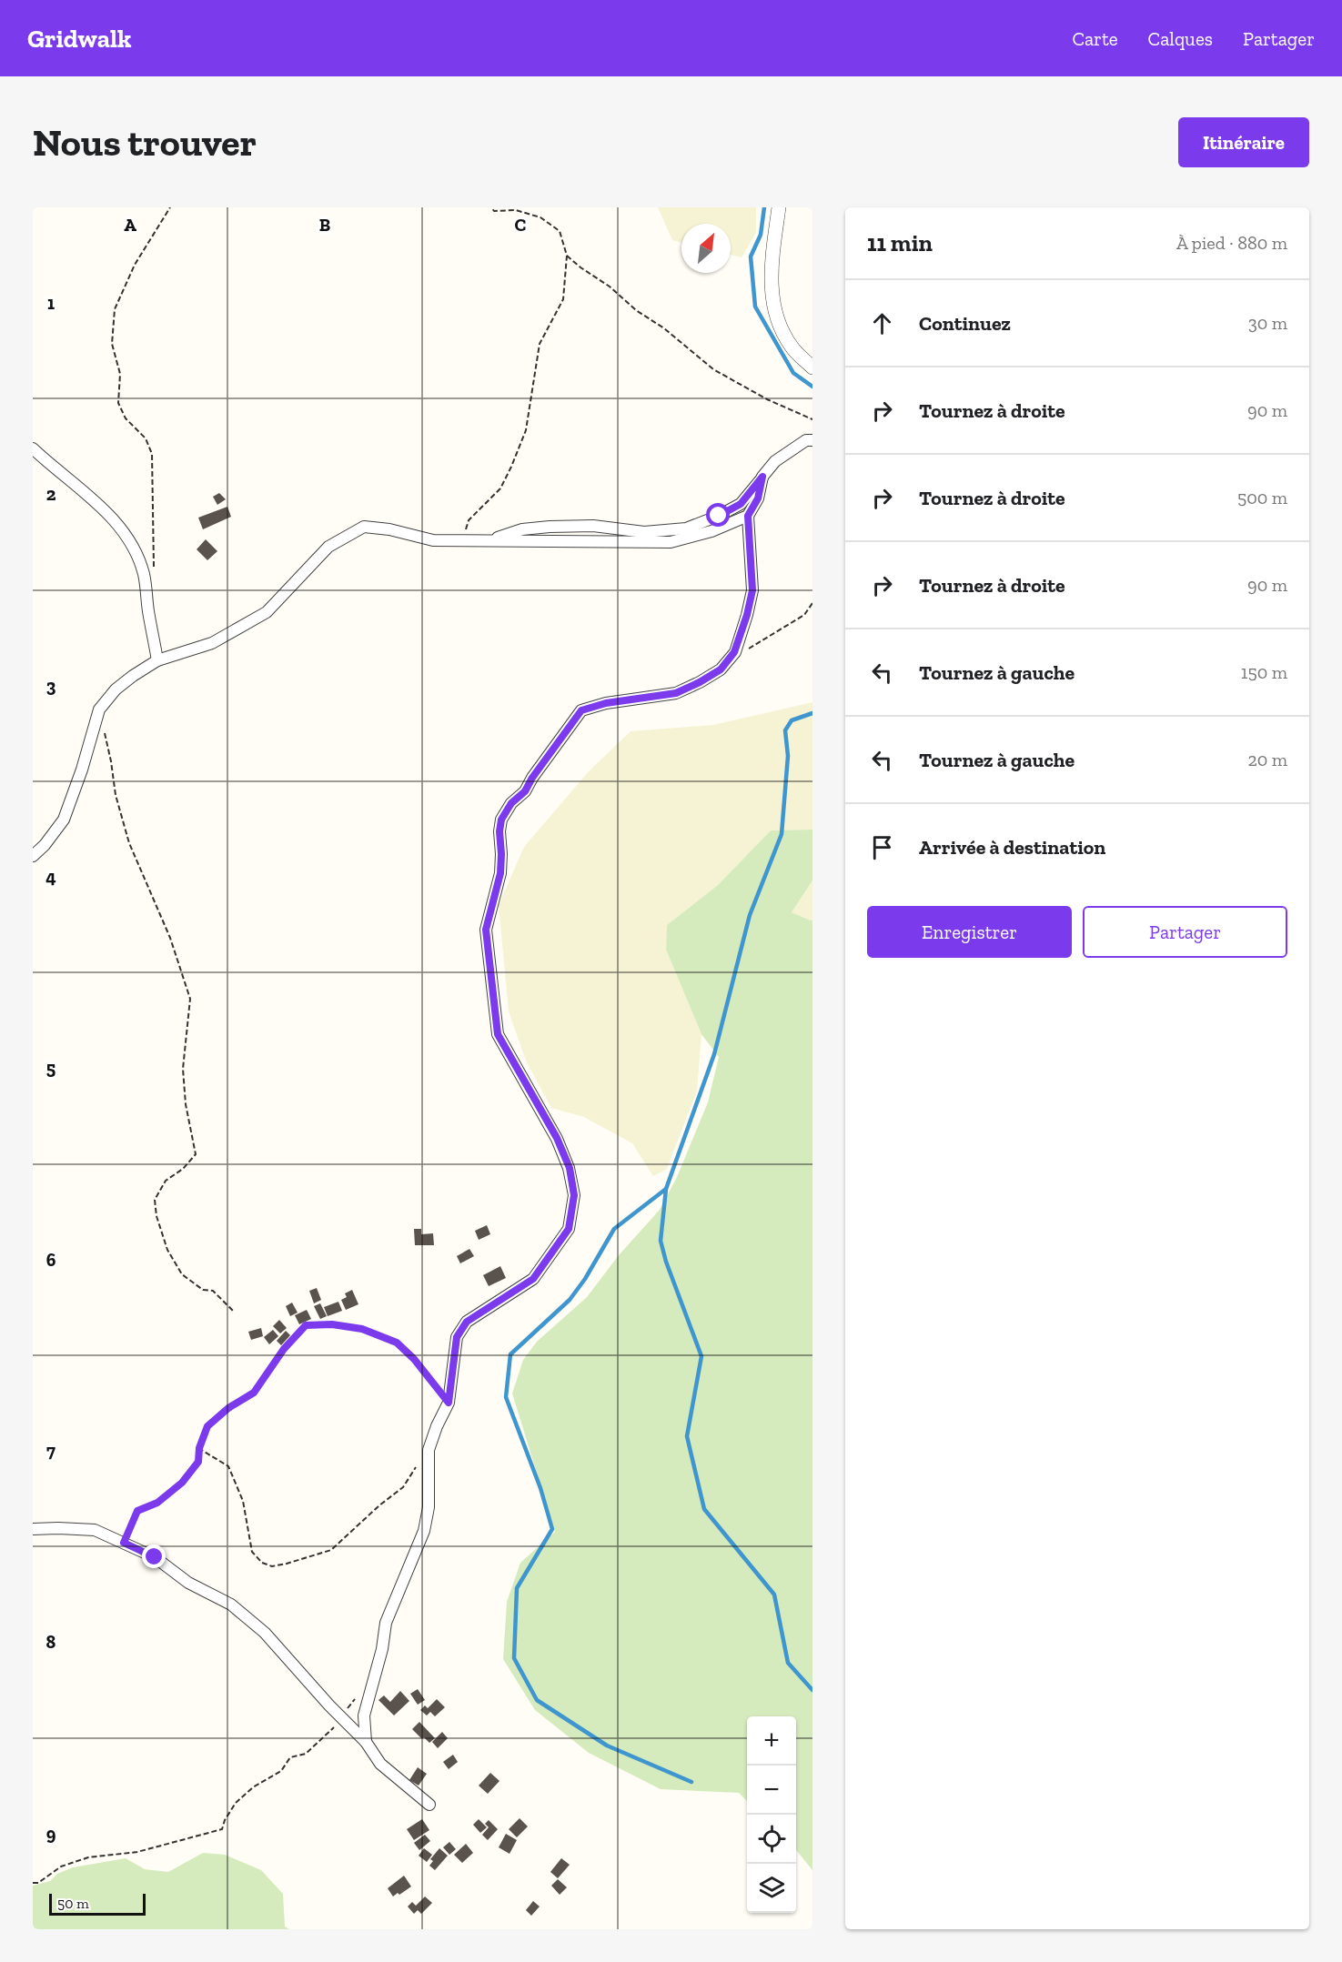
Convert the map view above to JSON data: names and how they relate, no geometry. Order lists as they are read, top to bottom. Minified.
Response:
{"scale_bar":"50 m","north":"top right","page":{"header":"Gridwalk","nav":["Carte","Calques","Partager"],"buttons":["Itinéraire",["Enregistrer","Partager"]],"title":"Nous trouver","heading":["11 min","À pied · 880 m"],"list":[["Continuez","30 m"],["Tournez à droite","90 m"],["Tournez à droite","500 m"],["Tournez à droite","90 m"],["Tournez à gauche","150 m"],["Tournez à gauche","20 m"],"Arrivée à destination"],"map_buttons":["+","−"],"scale":"50 m"},"grid":{"columns":["A","B","C"],"rows":["1","2","3","4","5","6","7","8","9"]}}
